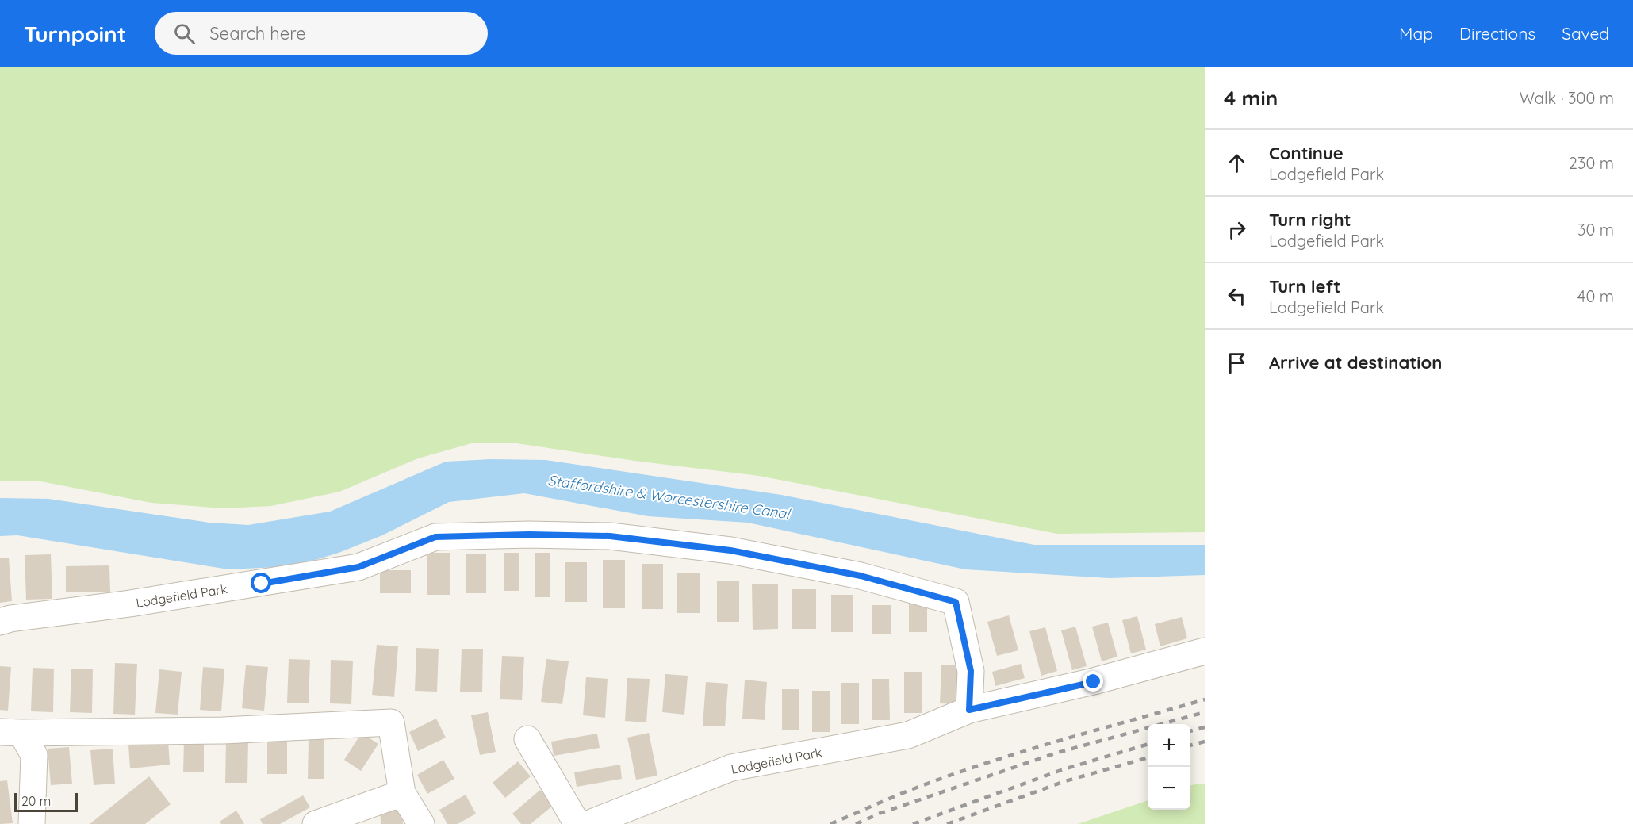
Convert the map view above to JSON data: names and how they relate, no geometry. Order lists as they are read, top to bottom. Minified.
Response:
{"streets":{"street":["Lodgefield Park"]},"water":["Staffordshire & Worcestershire Canal"],"scale_bar":"20 m","page":{"header":"Turnpoint","search":"Search here","nav":["Map","Directions","Saved"],"heading":["4 min","Walk · 300 m"],"list":[["Continue","Lodgefield Park","230 m"],["Turn right","Lodgefield Park","30 m"],["Turn left","Lodgefield Park","40 m"],"Arrive at destination"],"map_buttons":["+","−"],"scale":"20 m"}}
